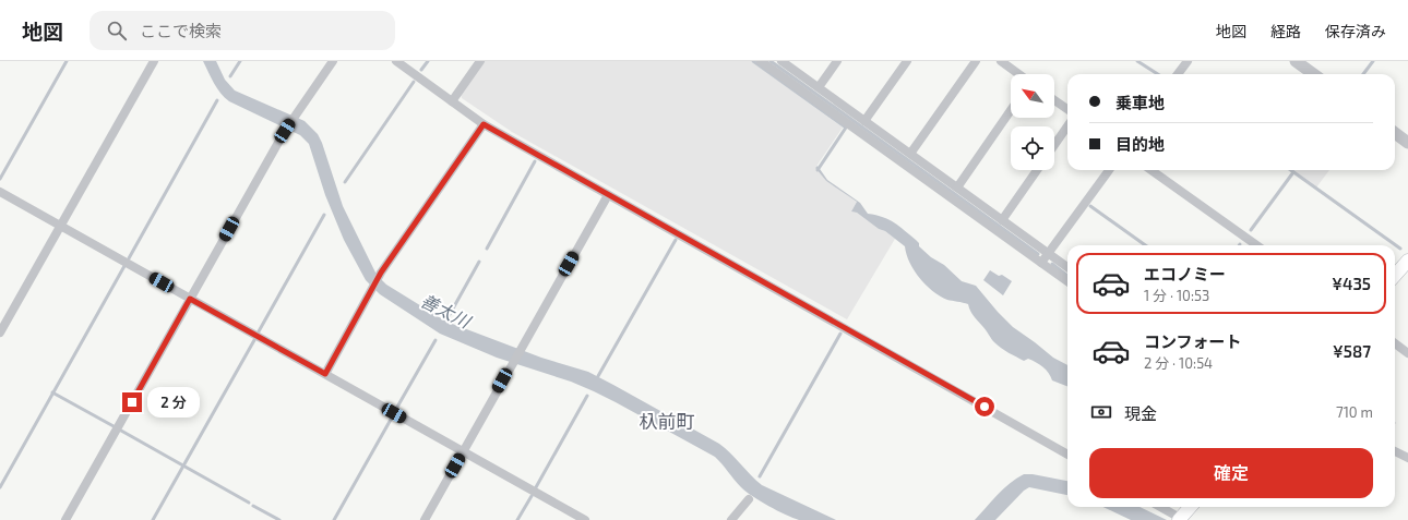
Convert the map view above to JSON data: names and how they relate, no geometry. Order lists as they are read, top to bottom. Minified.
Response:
{"districts":["杁前町"],"water":["善太川"],"north":"top left","page":{"header":"地図","search":"ここで検索","nav":["地図","経路","保存済み"],"banner":["乗車地","目的地"],"list":[{"name":"エコノミー","note":"1 分 · 10:53","value":"¥435"},{"name":"コンフォート","note":"2 分 · 10:54","value":"¥587"}],"bubble":"2 分","pay":["現金","710 m"],"buttons":"確定"}}
